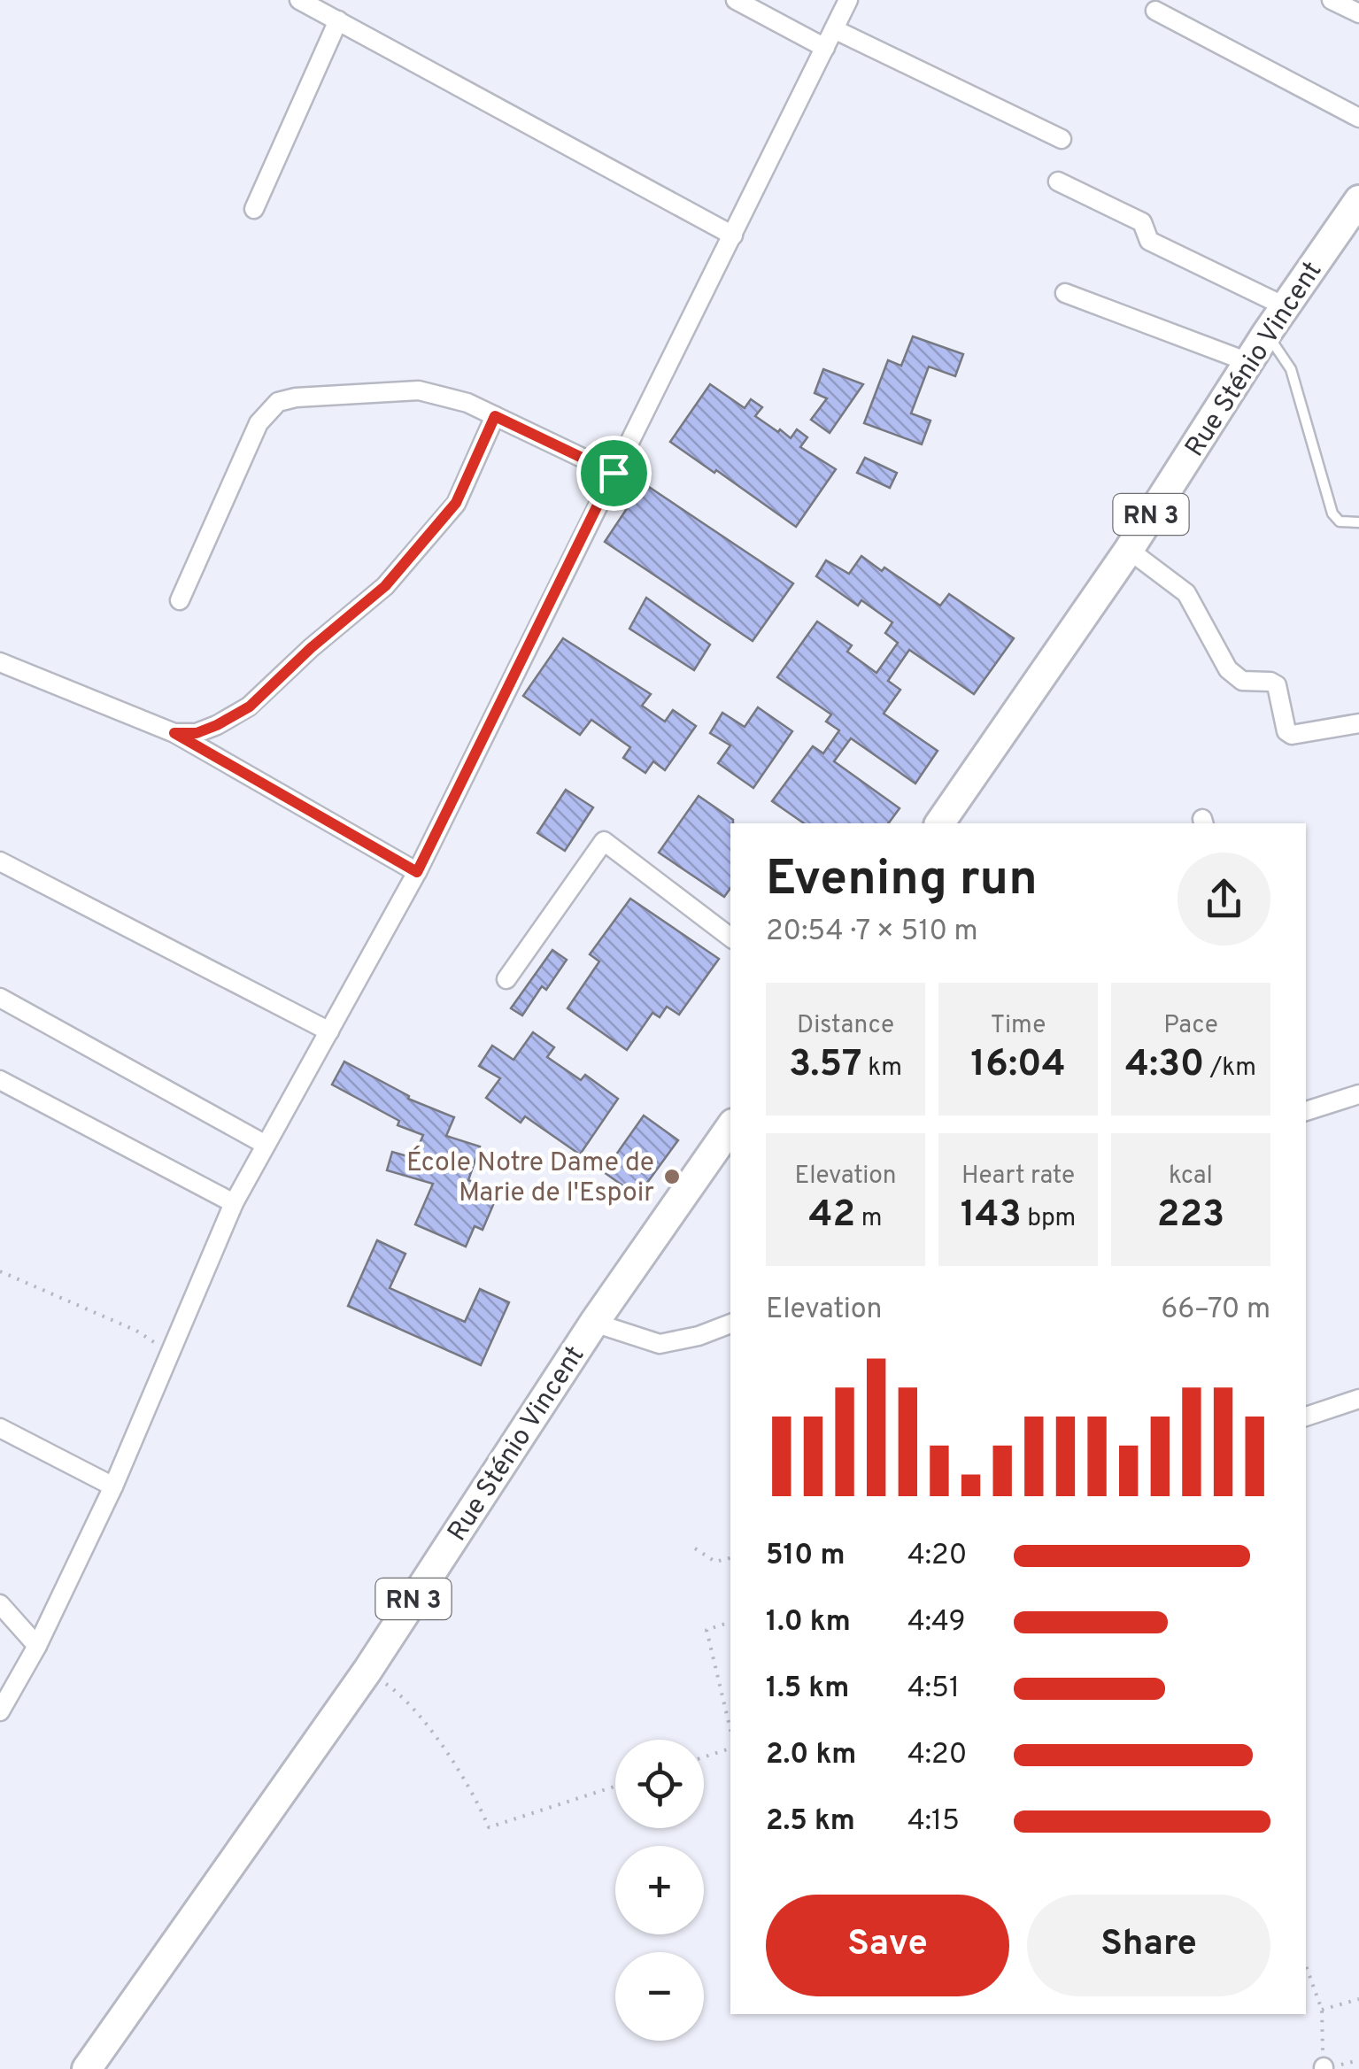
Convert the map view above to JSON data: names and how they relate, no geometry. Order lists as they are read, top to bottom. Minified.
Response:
{"streets":{"main road":["Rue Sténio Vincent","RN 3"]},"places":["École Notre Dame de Marie de l'Espoir"],"page":{"heading":["Evening run","20:54 · 7 × 510 m"],"stats":[["Distance","3.57 km"],["Time","16:04"],["Pace","4:30 /km"],["Elevation","42 m"],["Heart rate","143 bpm"],["kcal","223"]],"chart":["Elevation","66–70 m"],"list":[{"name":"510 m","note":"4:20"},{"name":"1.0 km","note":"4:49"},{"name":"1.5 km","note":"4:51"},{"name":"2.0 km","note":"4:20"},{"name":"2.5 km","note":"4:15"}],"map_buttons":["+","−"],"buttons":["Save","Share"]}}
